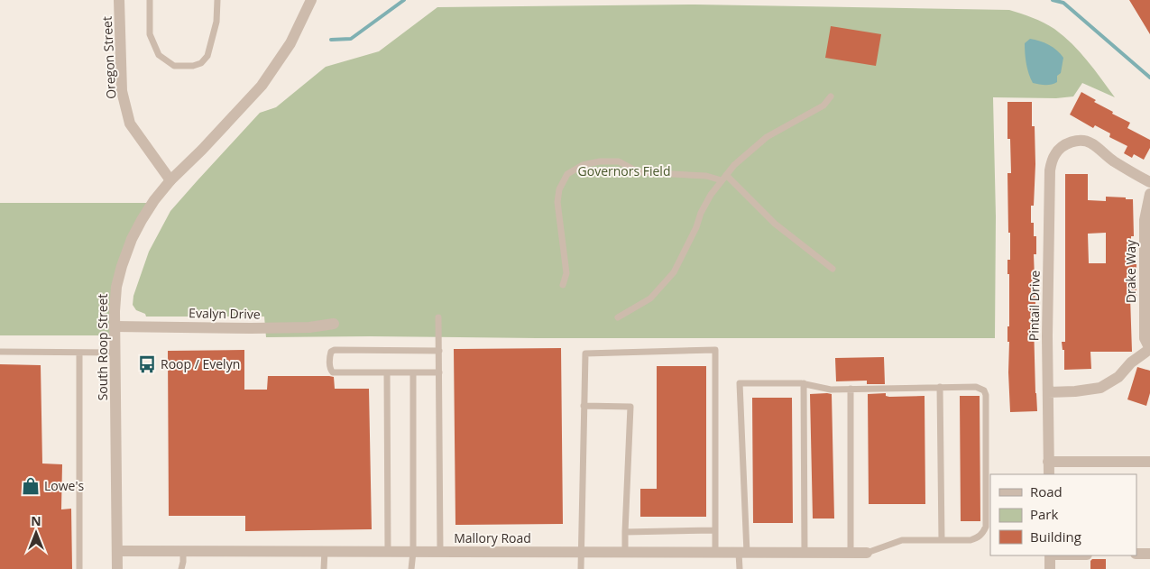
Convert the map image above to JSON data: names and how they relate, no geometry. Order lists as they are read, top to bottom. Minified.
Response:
{"streets":{"street":["Oregon Street","Drake Way","Pintail Drive","Evalyn Drive","South Roop Street","Mallory Road"]},"crossings":[["Oregon Street","South Roop Street"],["Evalyn Drive","South Roop Street"],["South Roop Street","Mallory Road"]],"parks":["Governors Field"],"places":{"bus stop":["Roop / Evelyn"],"shop":["Lowe's"]},"legend":["Road","Park","Building"],"north":"top"}
